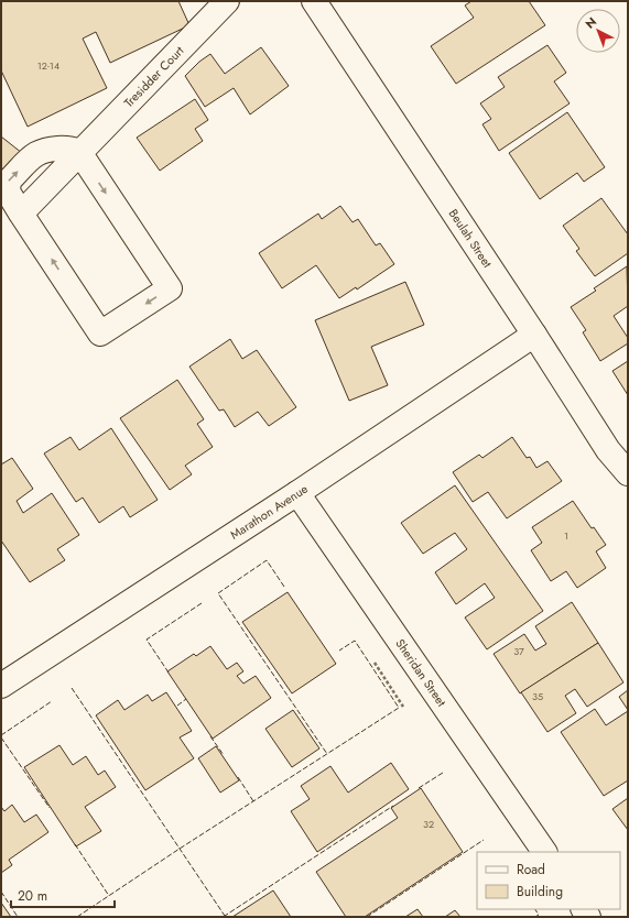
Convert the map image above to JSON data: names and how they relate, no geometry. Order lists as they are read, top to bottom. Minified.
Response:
{"streets":{"street":["Tresidder Court","Beulah Street","Marathon Avenue","Sheridan Street"]},"crossings":[["Beulah Street","Marathon Avenue"],["Marathon Avenue","Sheridan Street"]],"house_numbers":["12-14","1","37","35","32"],"legend":["Road","Building"],"scale_bar":"20 m","north":"top left"}
